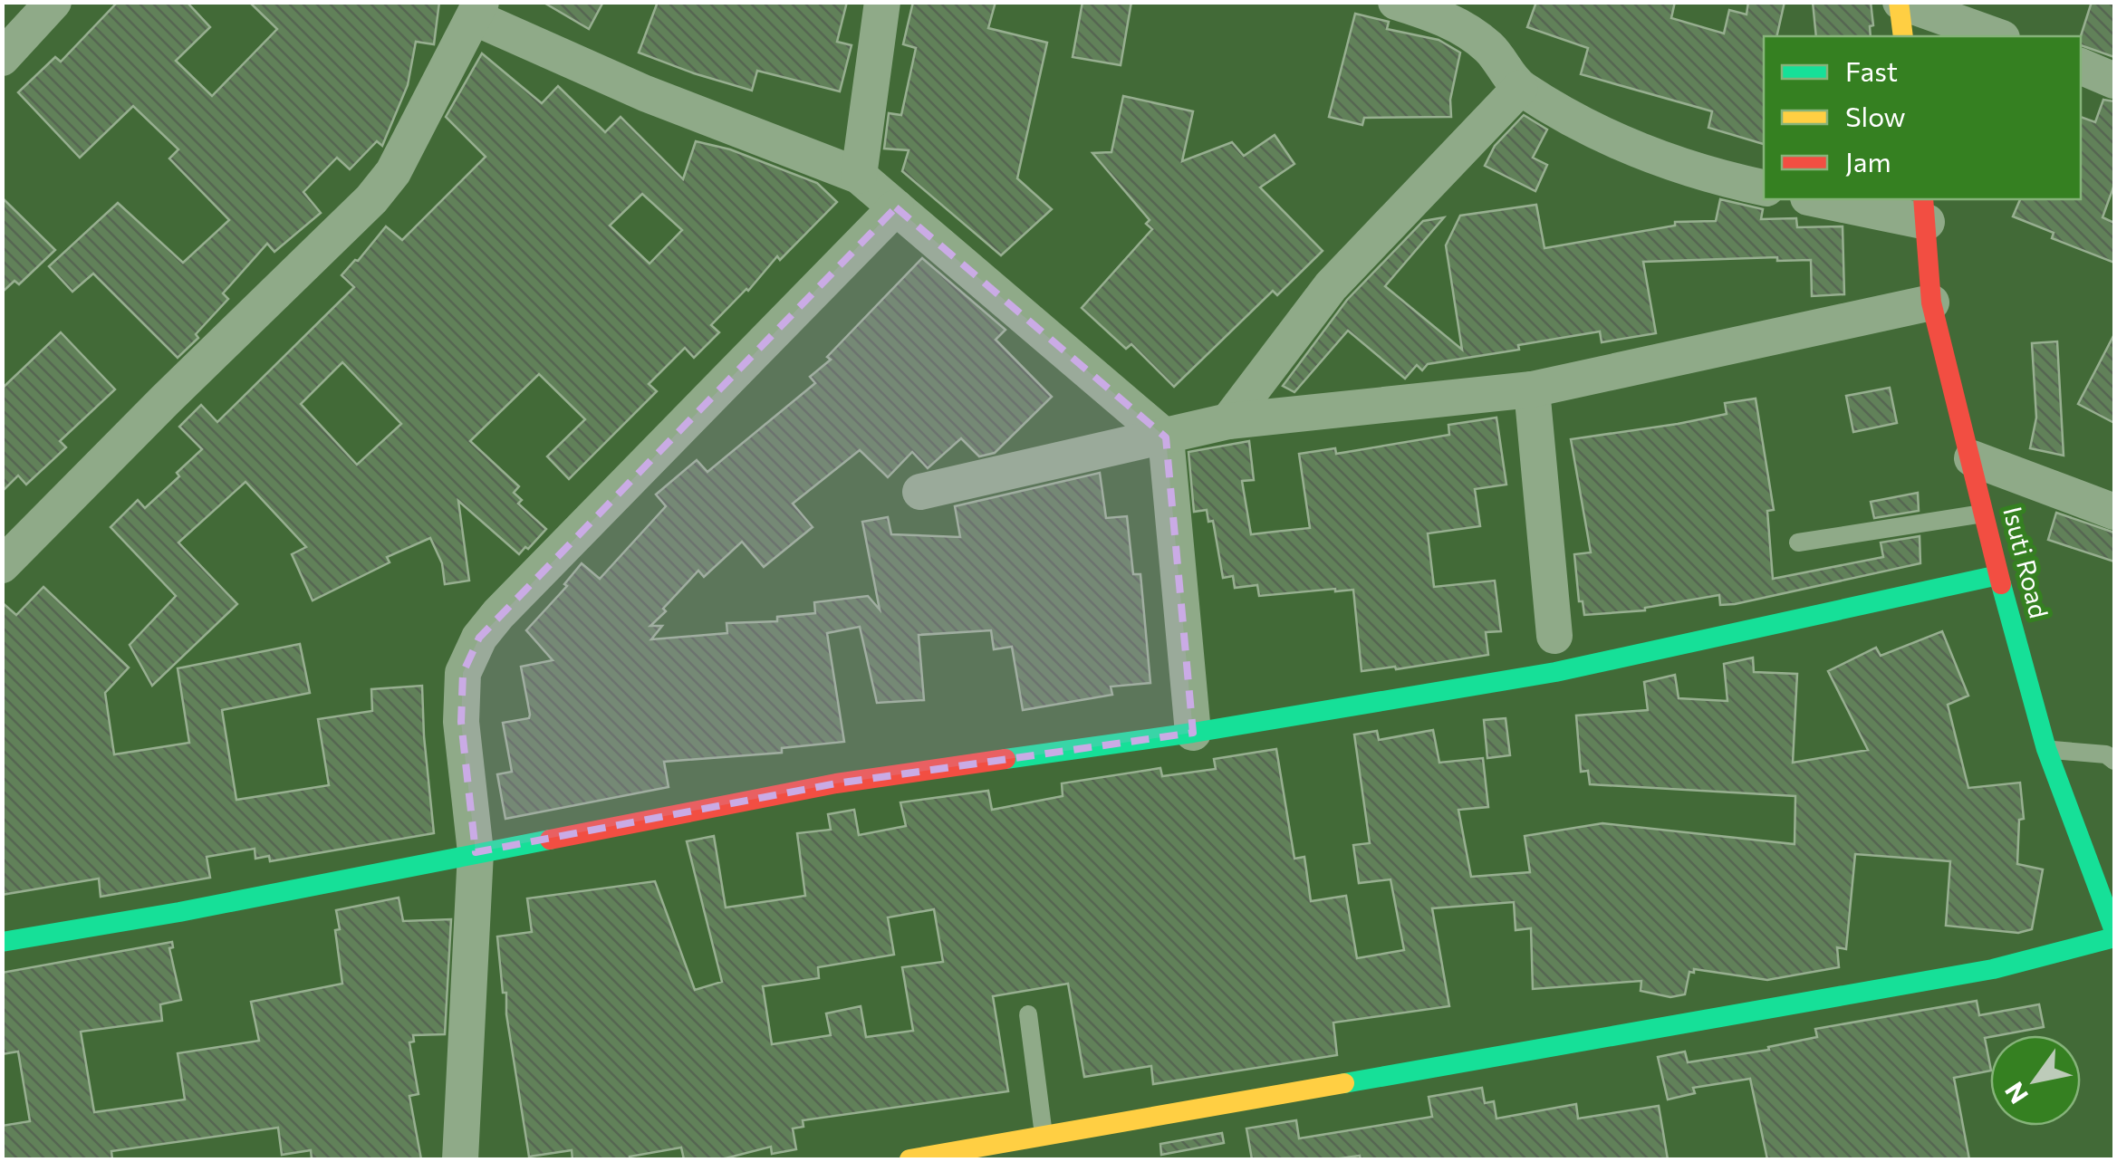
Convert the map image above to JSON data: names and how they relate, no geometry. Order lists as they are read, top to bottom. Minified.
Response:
{"streets":{"street":["Isuti Road"]},"legend":["Fast","Slow","Jam"],"north":"bottom left"}
